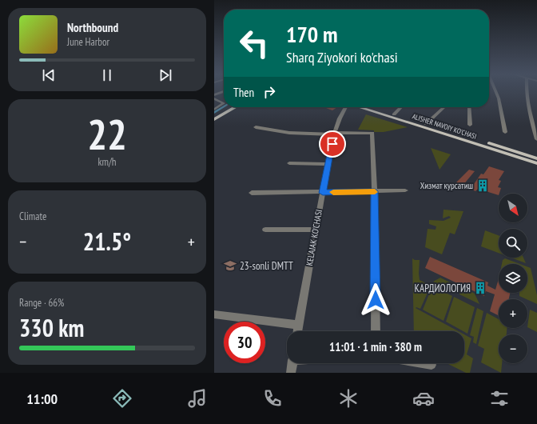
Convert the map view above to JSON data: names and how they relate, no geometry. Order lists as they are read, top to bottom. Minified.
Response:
{"streets":{"main road":["ALISHER NAVOIY KO'CHASI"],"street":["KELAJAK KO'CHASI"]},"places":{"building":["Хизмат курсатиш","КАРДИОЛОГИЯ"],"school or university":["23-sonli DMTT"]},"north":"bottom right","page":{"turn":["170 m","Sharq Ziyokori ko'chasi"],"song":["Northbound","June Harbor"],"then":"Then","tile":[["22","km/h"],"Climate",["Range · 66%","330 km"]],"map_buttons":["+","−"],"heat":["−","21.5°","+"],"limit":"30","trip":"11:01 · 1 min · 380 m","tabs":"11:00"}}
